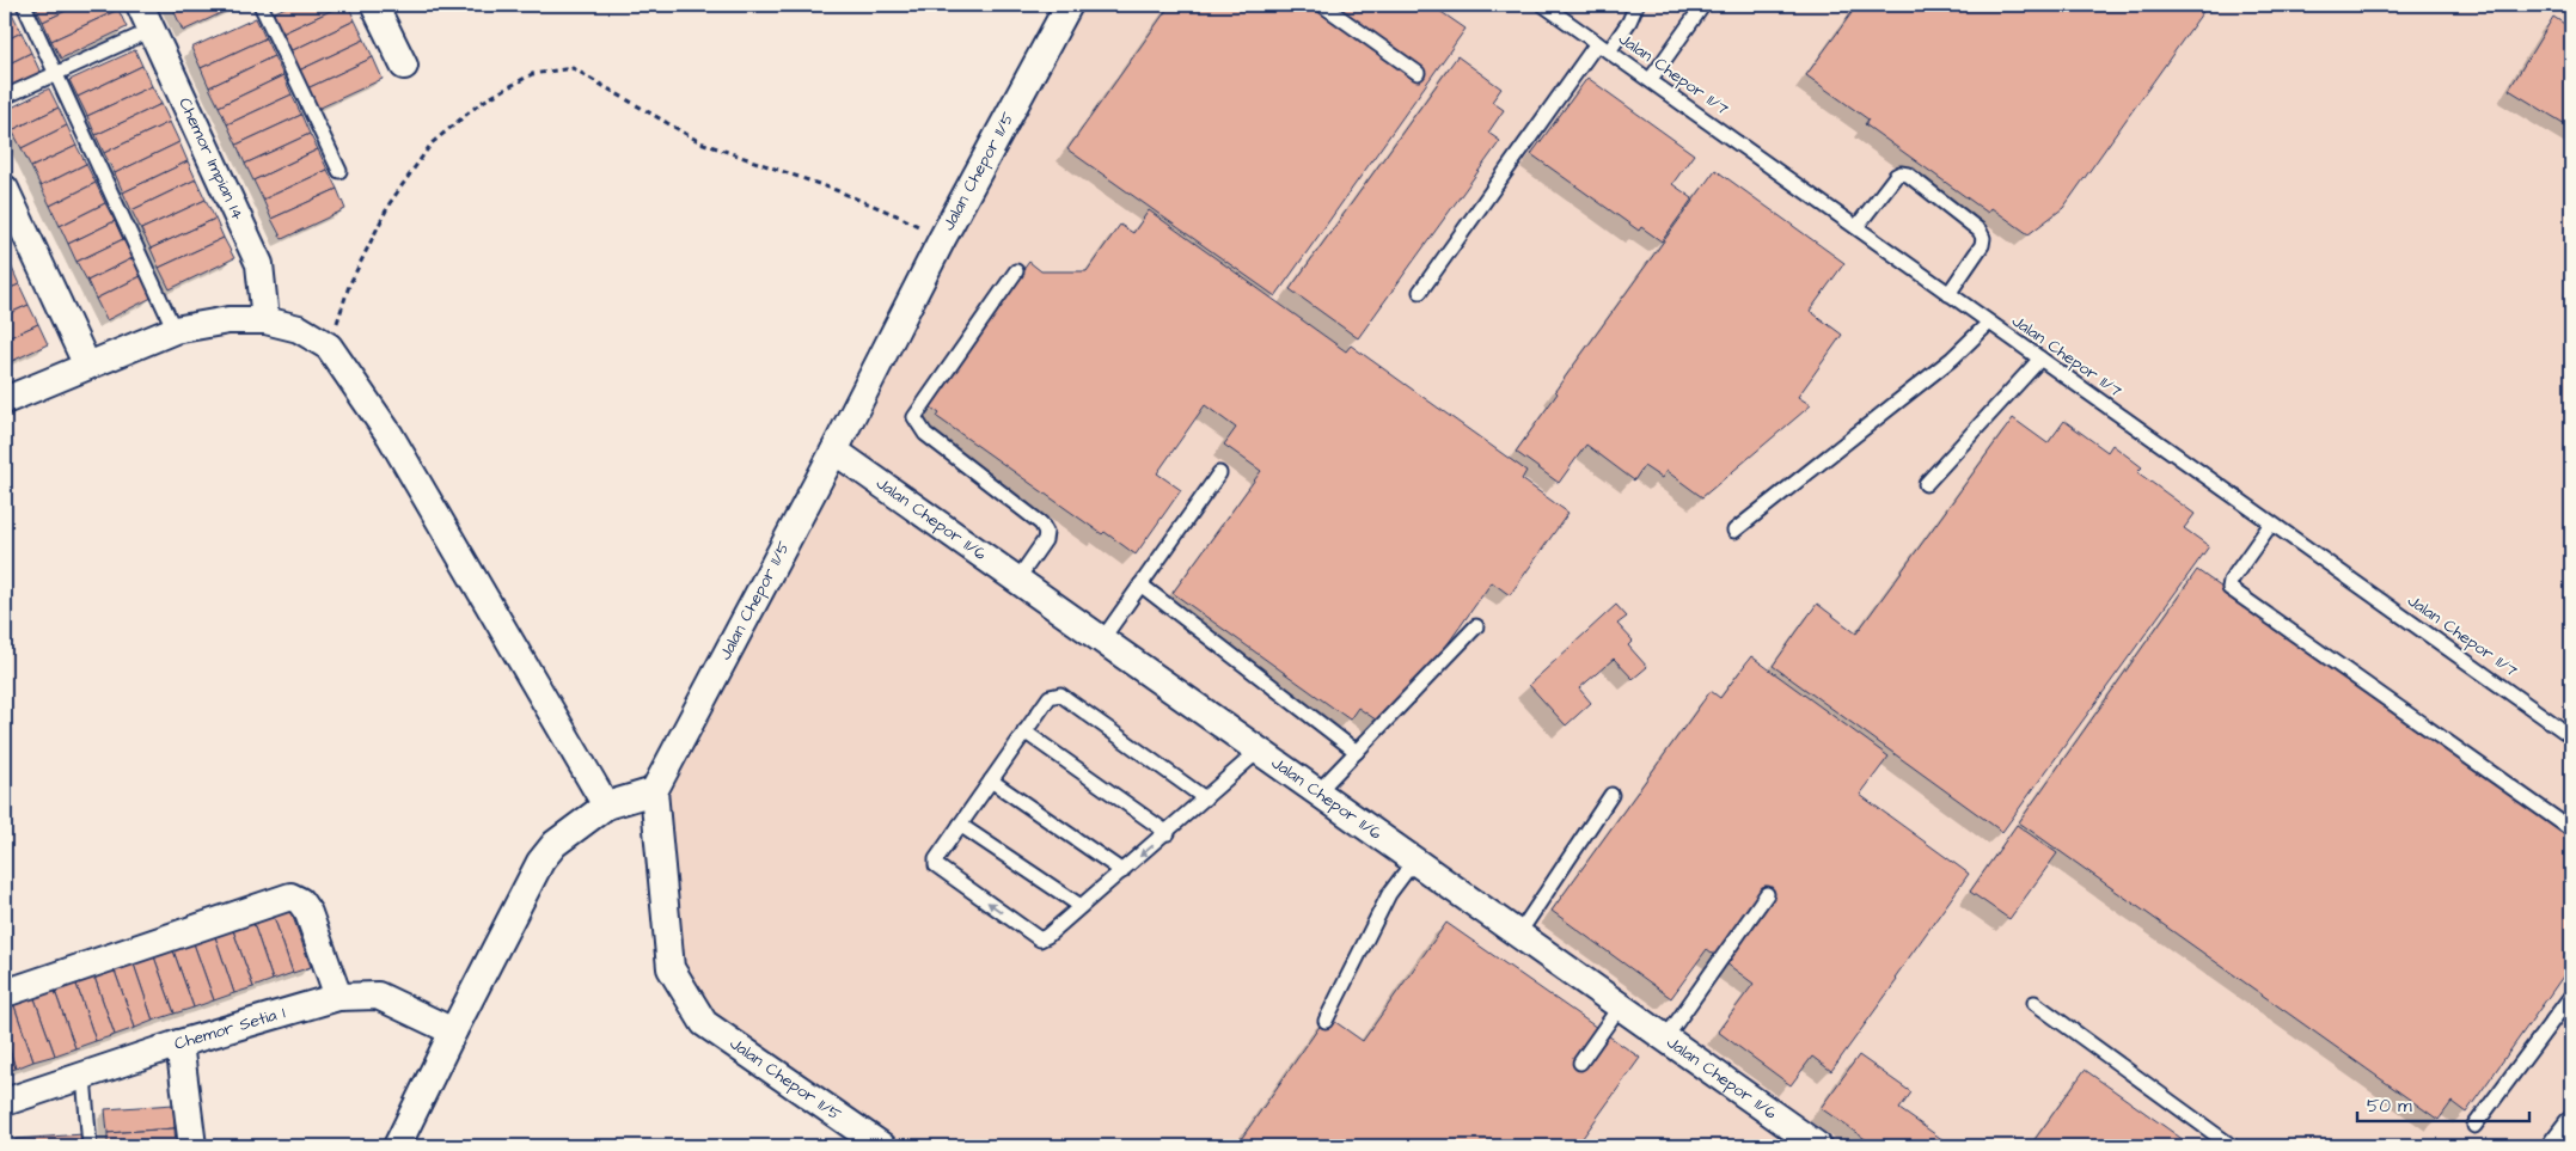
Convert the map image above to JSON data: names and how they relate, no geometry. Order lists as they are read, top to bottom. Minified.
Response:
{"streets":{"street":["Chemor Impian 14","Jalan Chepor 11/5","Jalan Chepor 11/6","Chemor Setia 1"],"lane":["Jalan Chepor 11/7"]},"crossings":[["Jalan Chepor 11/5","Jalan Chepor 11/6"]],"scale_bar":"50 m"}
